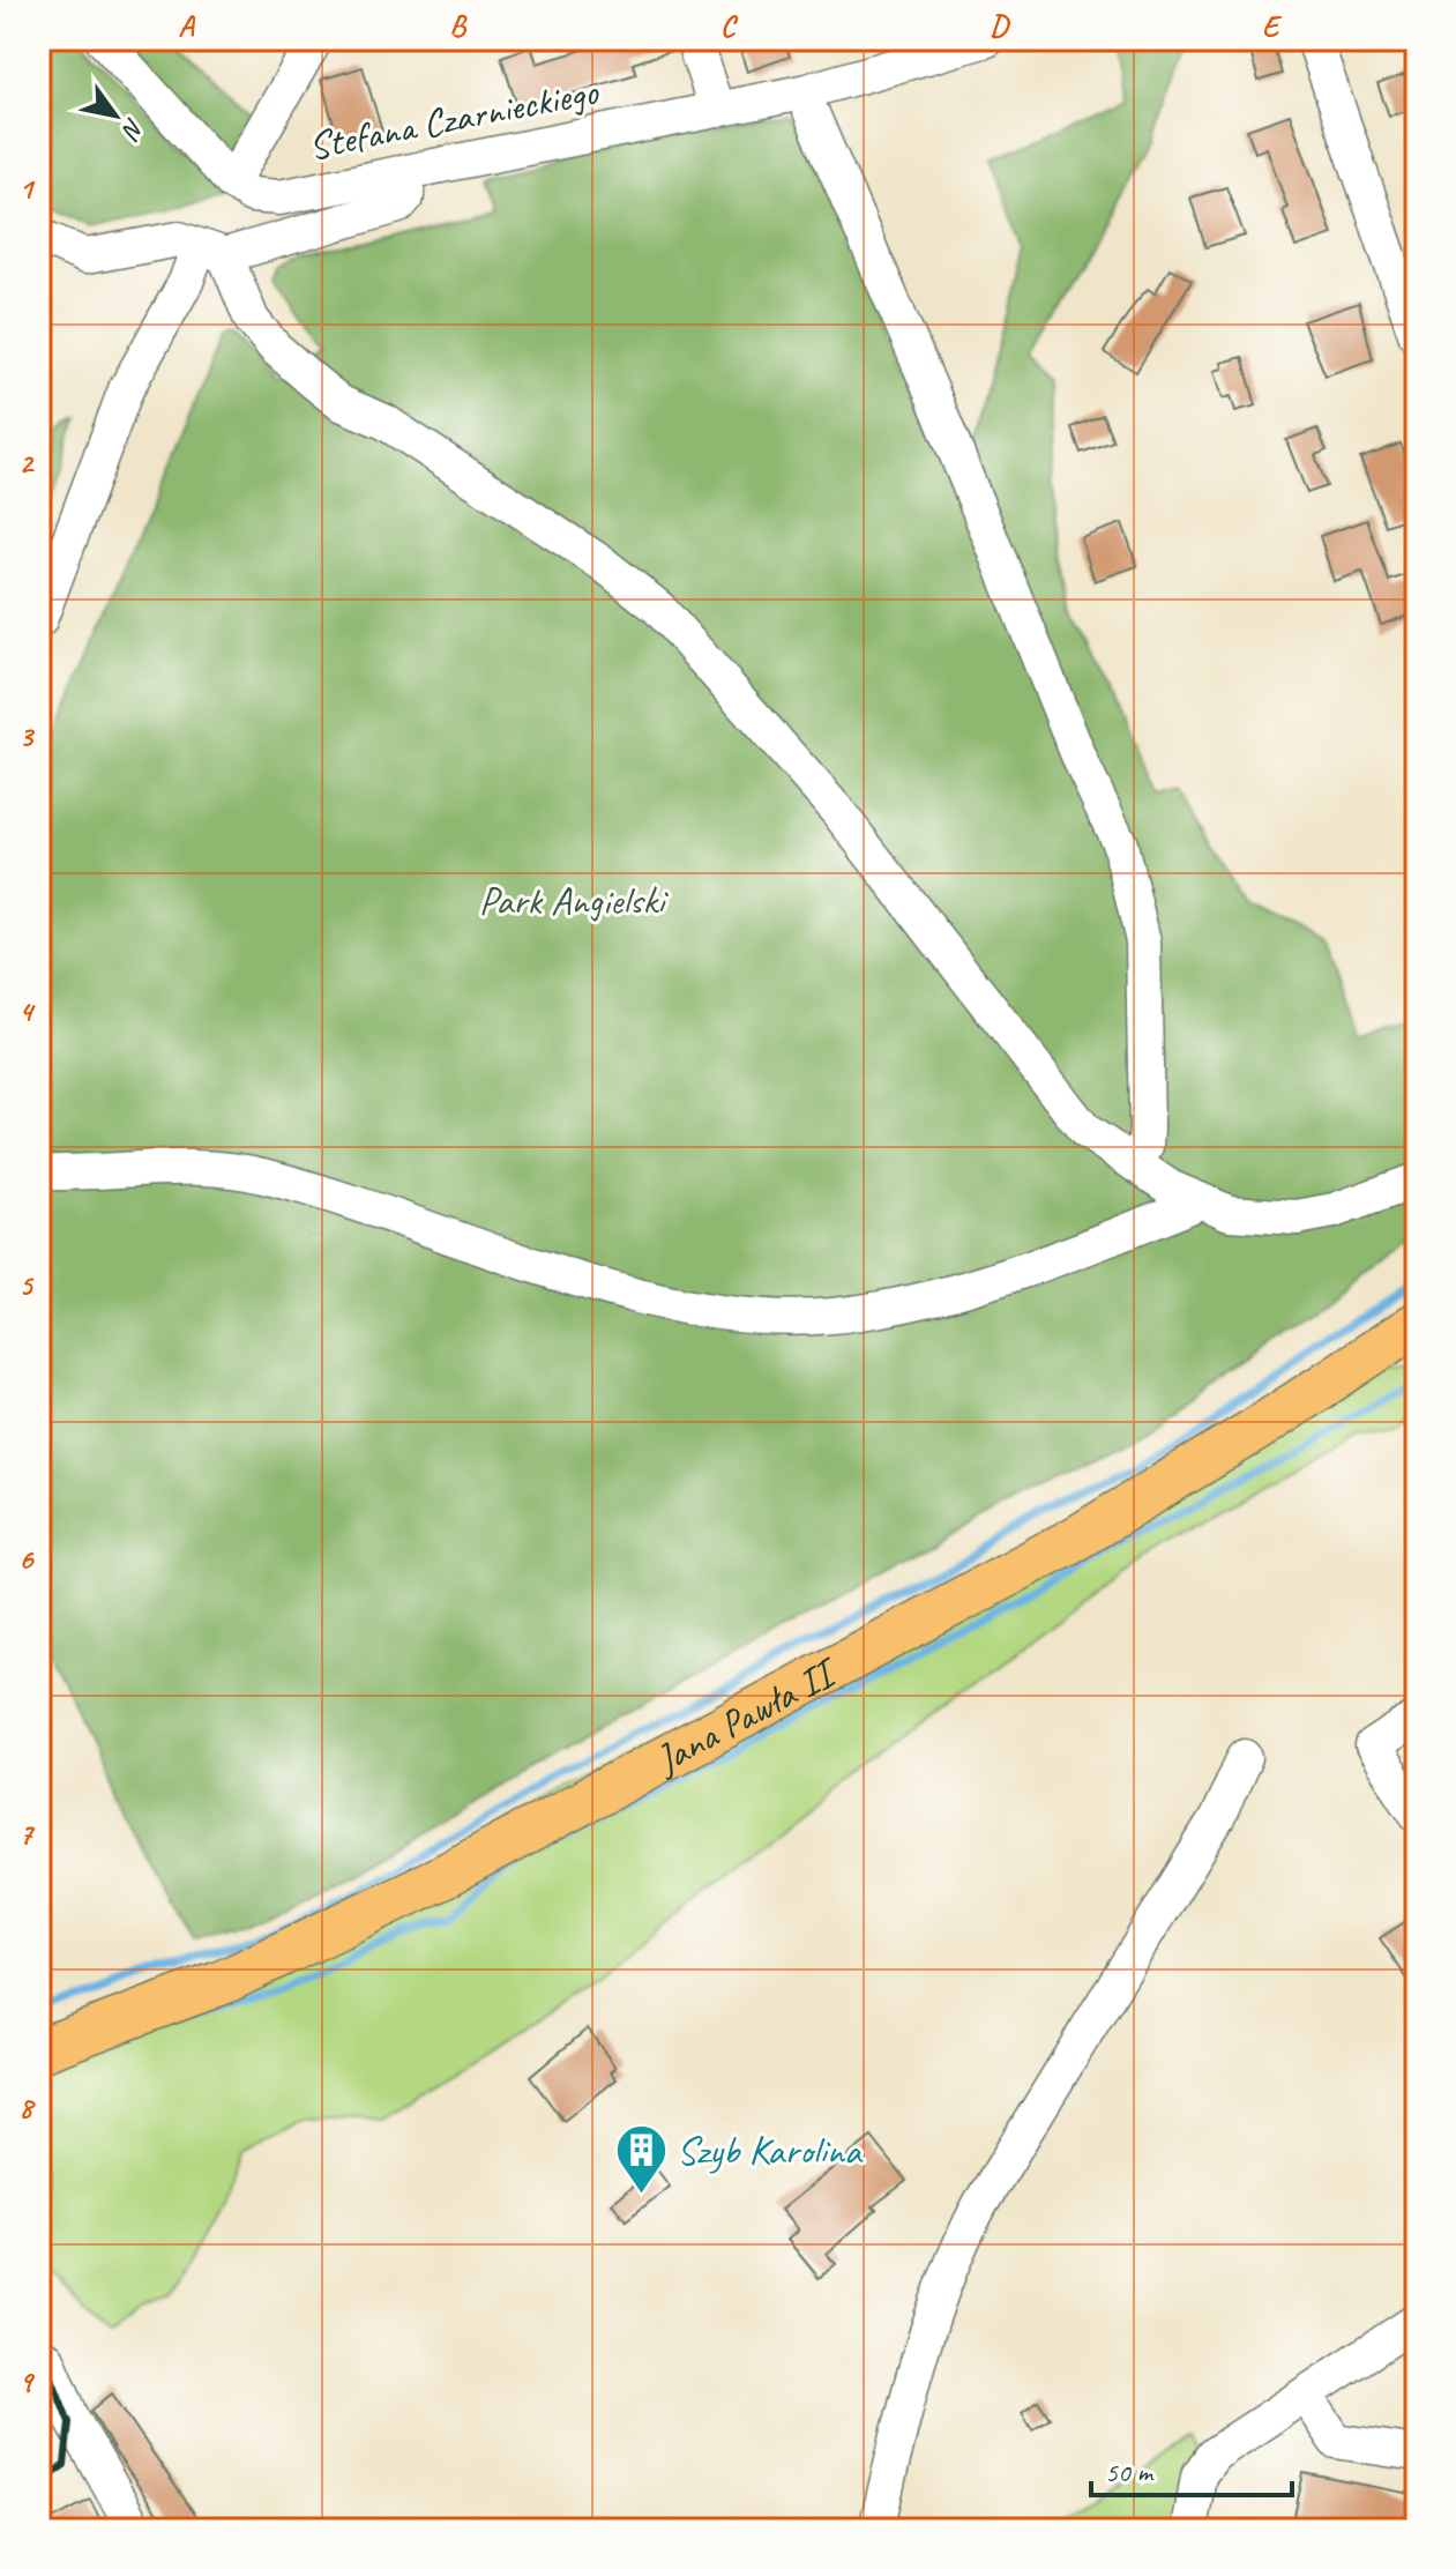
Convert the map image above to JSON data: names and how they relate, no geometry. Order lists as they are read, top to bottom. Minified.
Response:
{"streets":{"main road":["Jana Pawła II"],"street":["Stefana Czarnieckiego"]},"parks":["Park Angielski"],"places":{"building":["Szyb Karolina"]},"scale_bar":"50 m","north":"bottom right","grid":{"columns":["A","B","C","D","E"],"rows":["1","2","3","4","5","6","7","8","9"]}}
